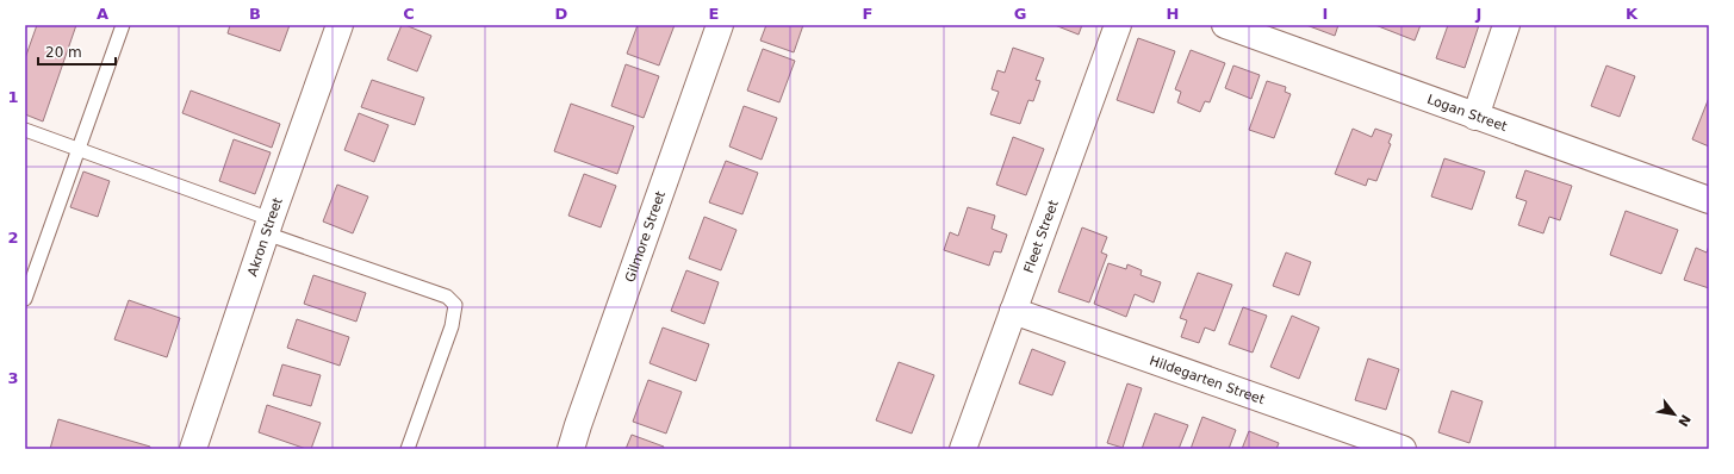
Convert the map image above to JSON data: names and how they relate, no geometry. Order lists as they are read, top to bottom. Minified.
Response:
{"streets":{"street":["Logan Street","Akron Street","Gilmore Street","Fleet Street","Hildegarten Street"]},"crossings":[["Fleet Street","Hildegarten Street"]],"scale_bar":"20 m","north":"bottom right","grid":{"columns":["A","B","C","D","E","F","G","H","I","J","K"],"rows":["1","2","3"]}}
